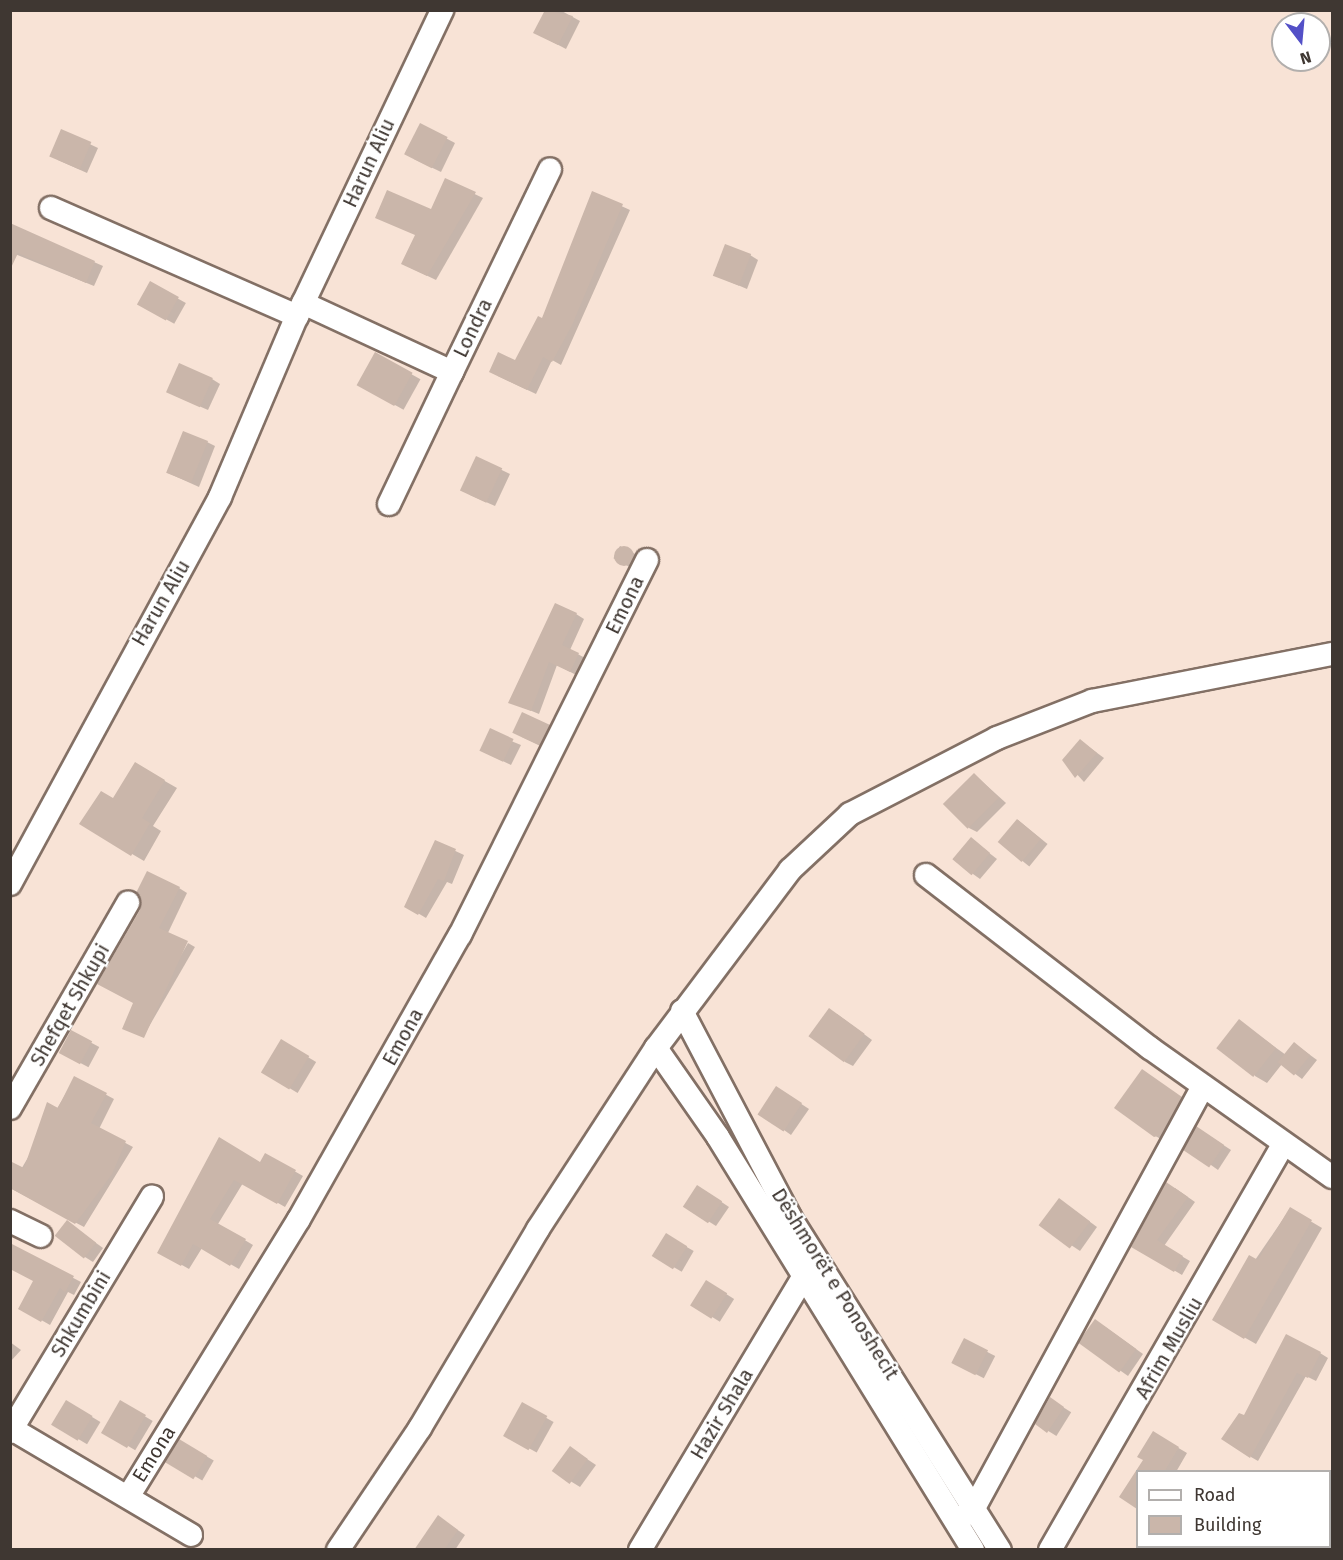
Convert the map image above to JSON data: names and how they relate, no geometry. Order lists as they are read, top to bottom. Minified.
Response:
{"streets":{"street":["Harun Aliu","Londra","Emona","Shefqet Shkupi","Dëshmorët e Ponoshecit","Shkumbini","Afrim Musliu","Hazir Shala"]},"crossings":[["Harun Aliu","Londra"],["Emona","Shkumbini"],["Dëshmorët e Ponoshecit","Hazir Shala"]],"legend":["Road","Building"],"north":"bottom"}
